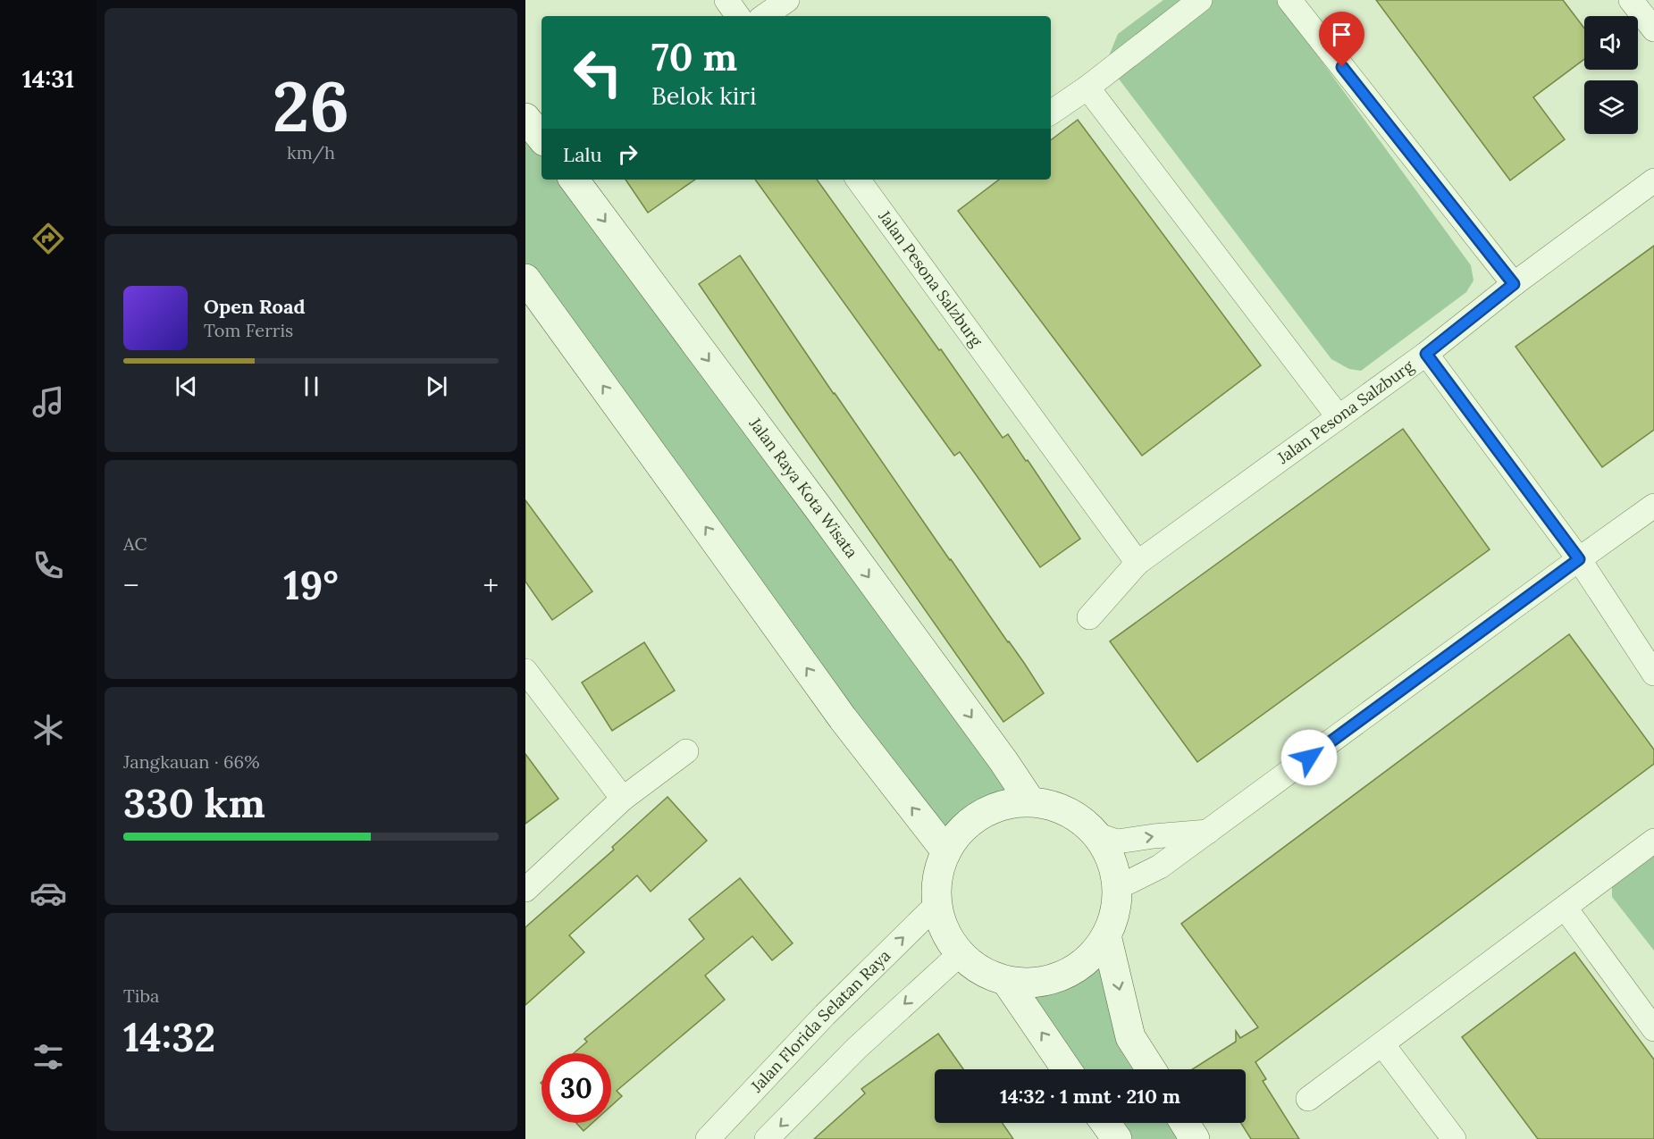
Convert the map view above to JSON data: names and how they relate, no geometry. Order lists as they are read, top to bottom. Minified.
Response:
{"streets":{"street":["Jalan Pesona Salzburg","Jalan Raya Kota Wisata","Jalan Florida Selatan Raya"]},"crossings":[["Jalan Raya Kota Wisata","Jalan Florida Selatan Raya"]],"page":{"tabs":"14:31","tile":[["26","km/h"],"AC",["Jangkauan · 66%","330 km"],["Tiba","14:32"]],"turn":["70 m","Belok kiri"],"then":"Lalu","song":["Open Road","Tom Ferris"],"heat":["−","19°","+"],"limit":"30","trip":"14:32 · 1 mnt · 210 m"}}
